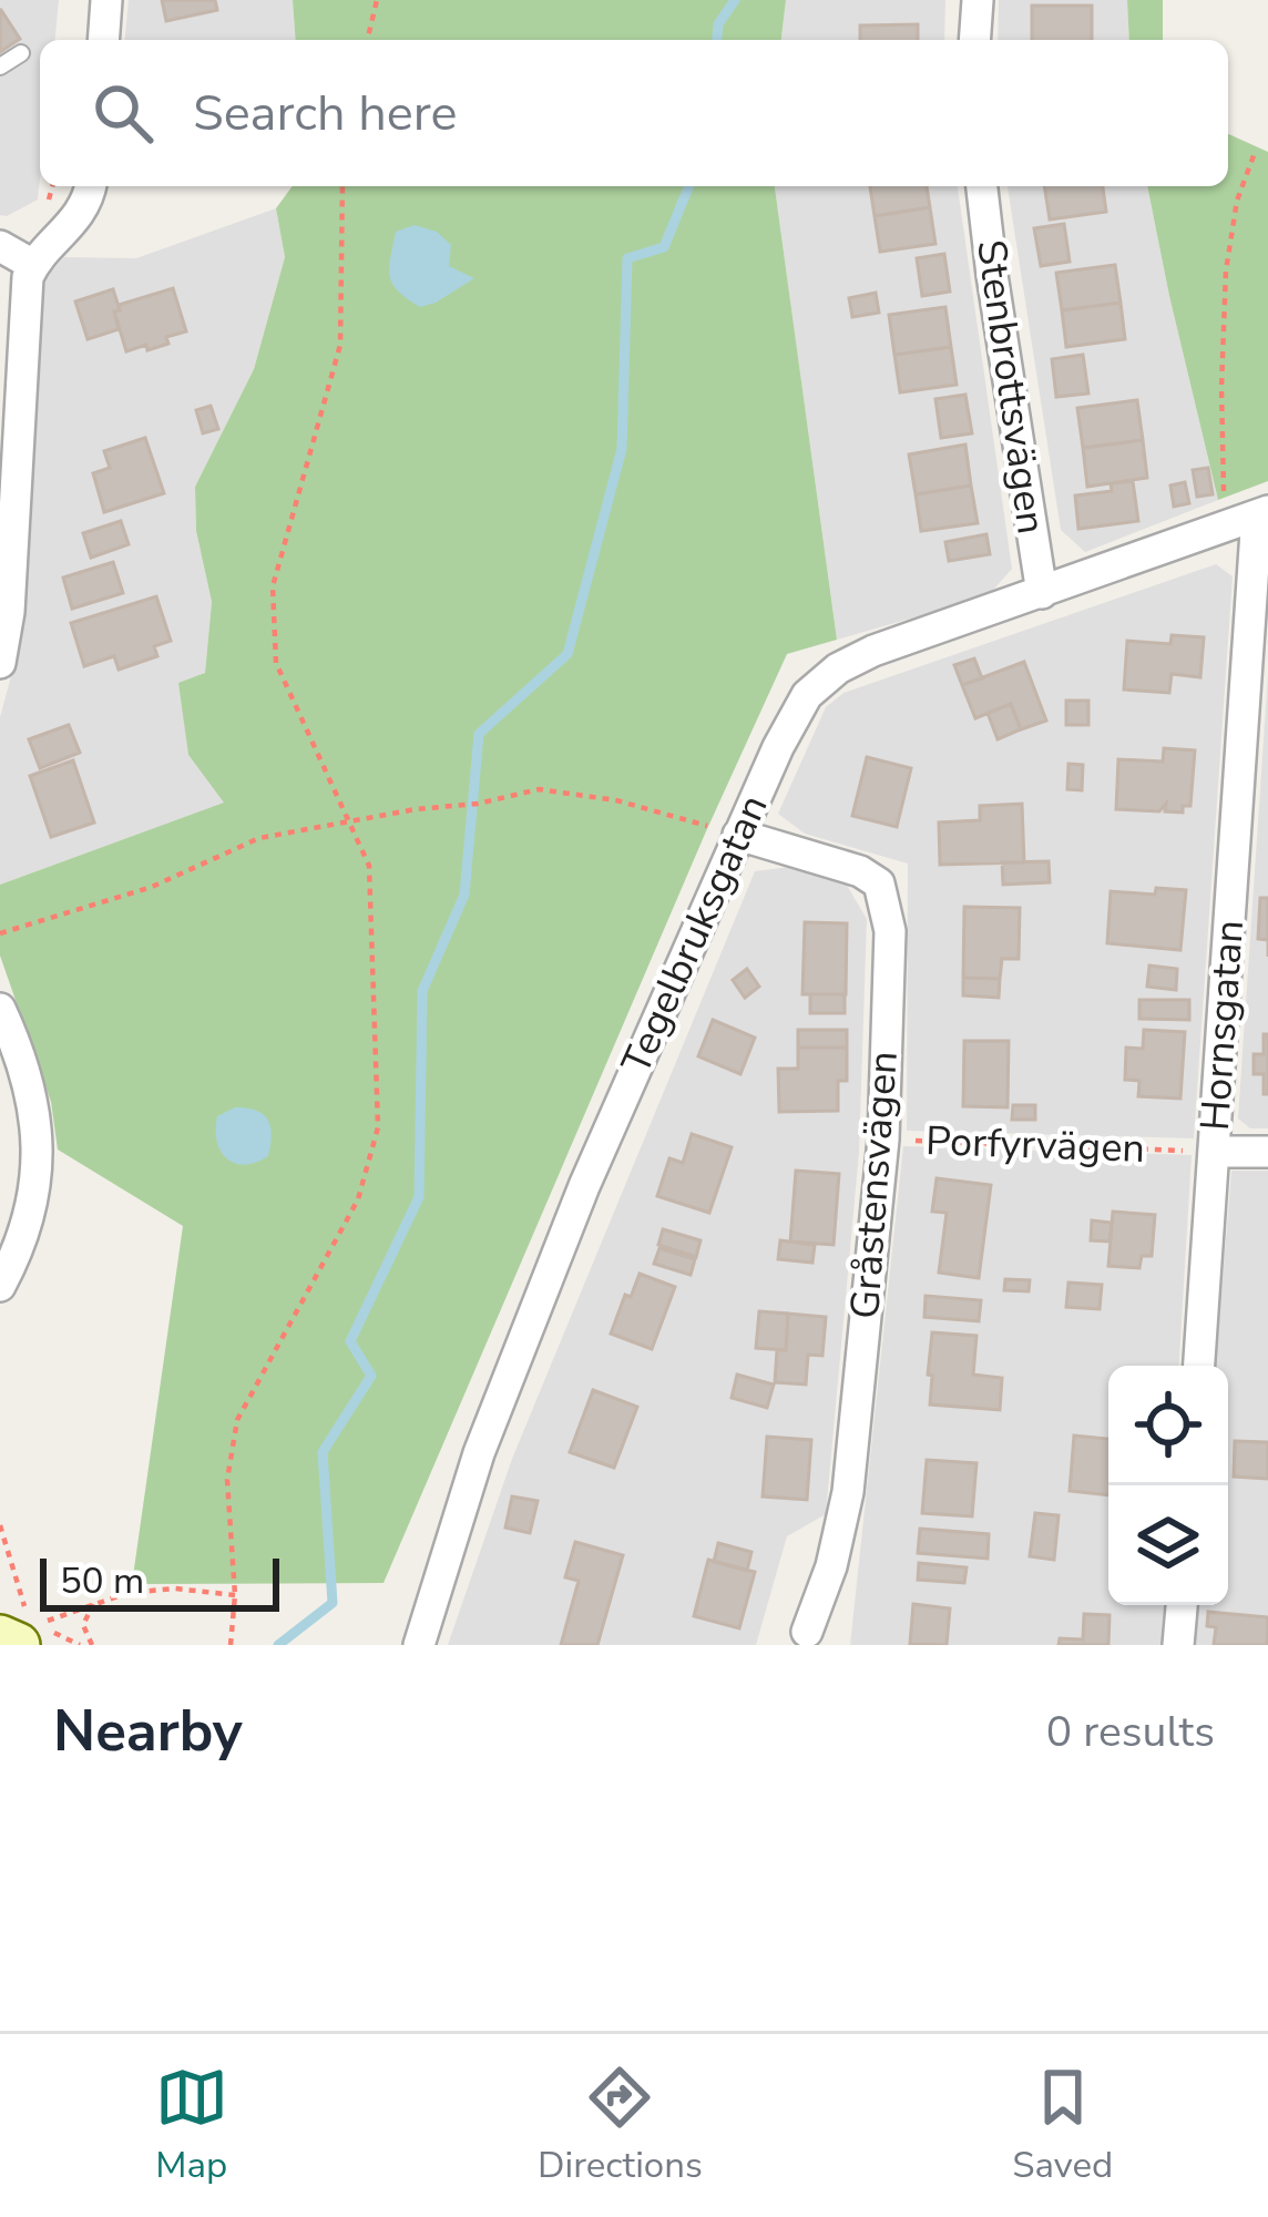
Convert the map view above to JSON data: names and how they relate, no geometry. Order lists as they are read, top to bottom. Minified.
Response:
{"streets":{"street":["Stenbrottsvägen","Tegelbruksgatan","Hornsgatan","Gråstensvägen"],"path":["Porfyrvägen"]},"crossings":[["Stenbrottsvägen","Tegelbruksgatan"],["Tegelbruksgatan","Hornsgatan"],["Tegelbruksgatan","Gråstensvägen"],["Hornsgatan","Porfyrvägen"],["Porfyrvägen","Gråstensvägen"]],"scale_bar":"50 m","page":{"search":"Search here","scale":"50 m","heading":["Nearby","0 results"],"nav":["Map","Directions","Saved"]}}
